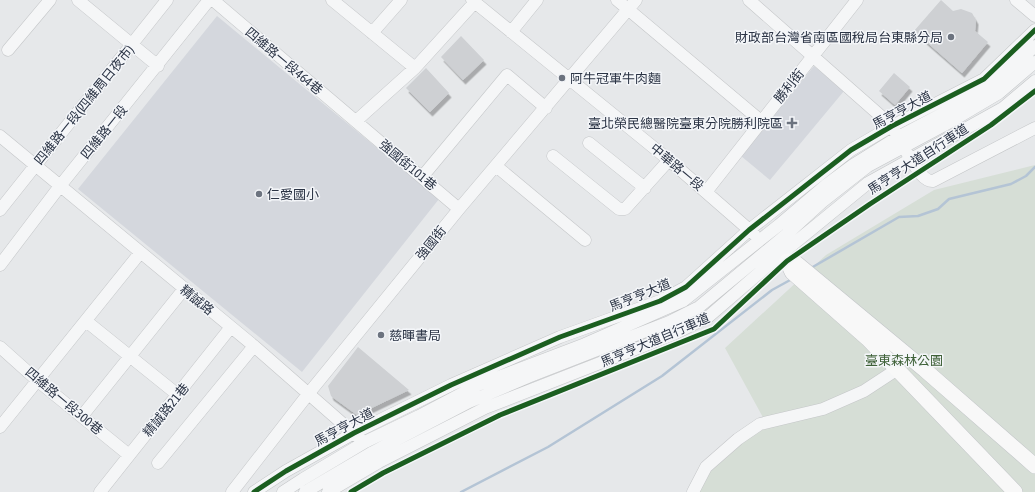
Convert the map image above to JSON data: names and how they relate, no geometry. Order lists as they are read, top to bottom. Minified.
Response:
{"streets":{"street":["四維路一段464巷","勝利街","四維路一段(四維周日夜市)","馬亨亨大道","四維路一段","強國街101巷","中華路一段","強國街","精誠路","四維路一段300巷","精誠路21巷"],"cycle path":["馬亨亨大道自行車道"]},"crossings":[["四維路一段464巷","強國街101巷"],["勝利街","中華路一段"],["四維路一段(四維周日夜市)","精誠路"],["馬亨亨大道","中華路一段"],["馬亨亨大道","精誠路"],["四維路一段","精誠路"],["強國街101巷","強國街"],["中華路一段","強國街"],["強國街","精誠路"],["精誠路","精誠路21巷"],["四維路一段300巷","精誠路21巷"]],"parks":["臺東森林公園"],"places":{"other":["財政部台灣省南區國稅局台東縣分局","阿牛冠軍牛肉麵","仁愛國小","慈暉書局"],"health":["臺北榮民總醫院臺東分院勝利院區"]}}
